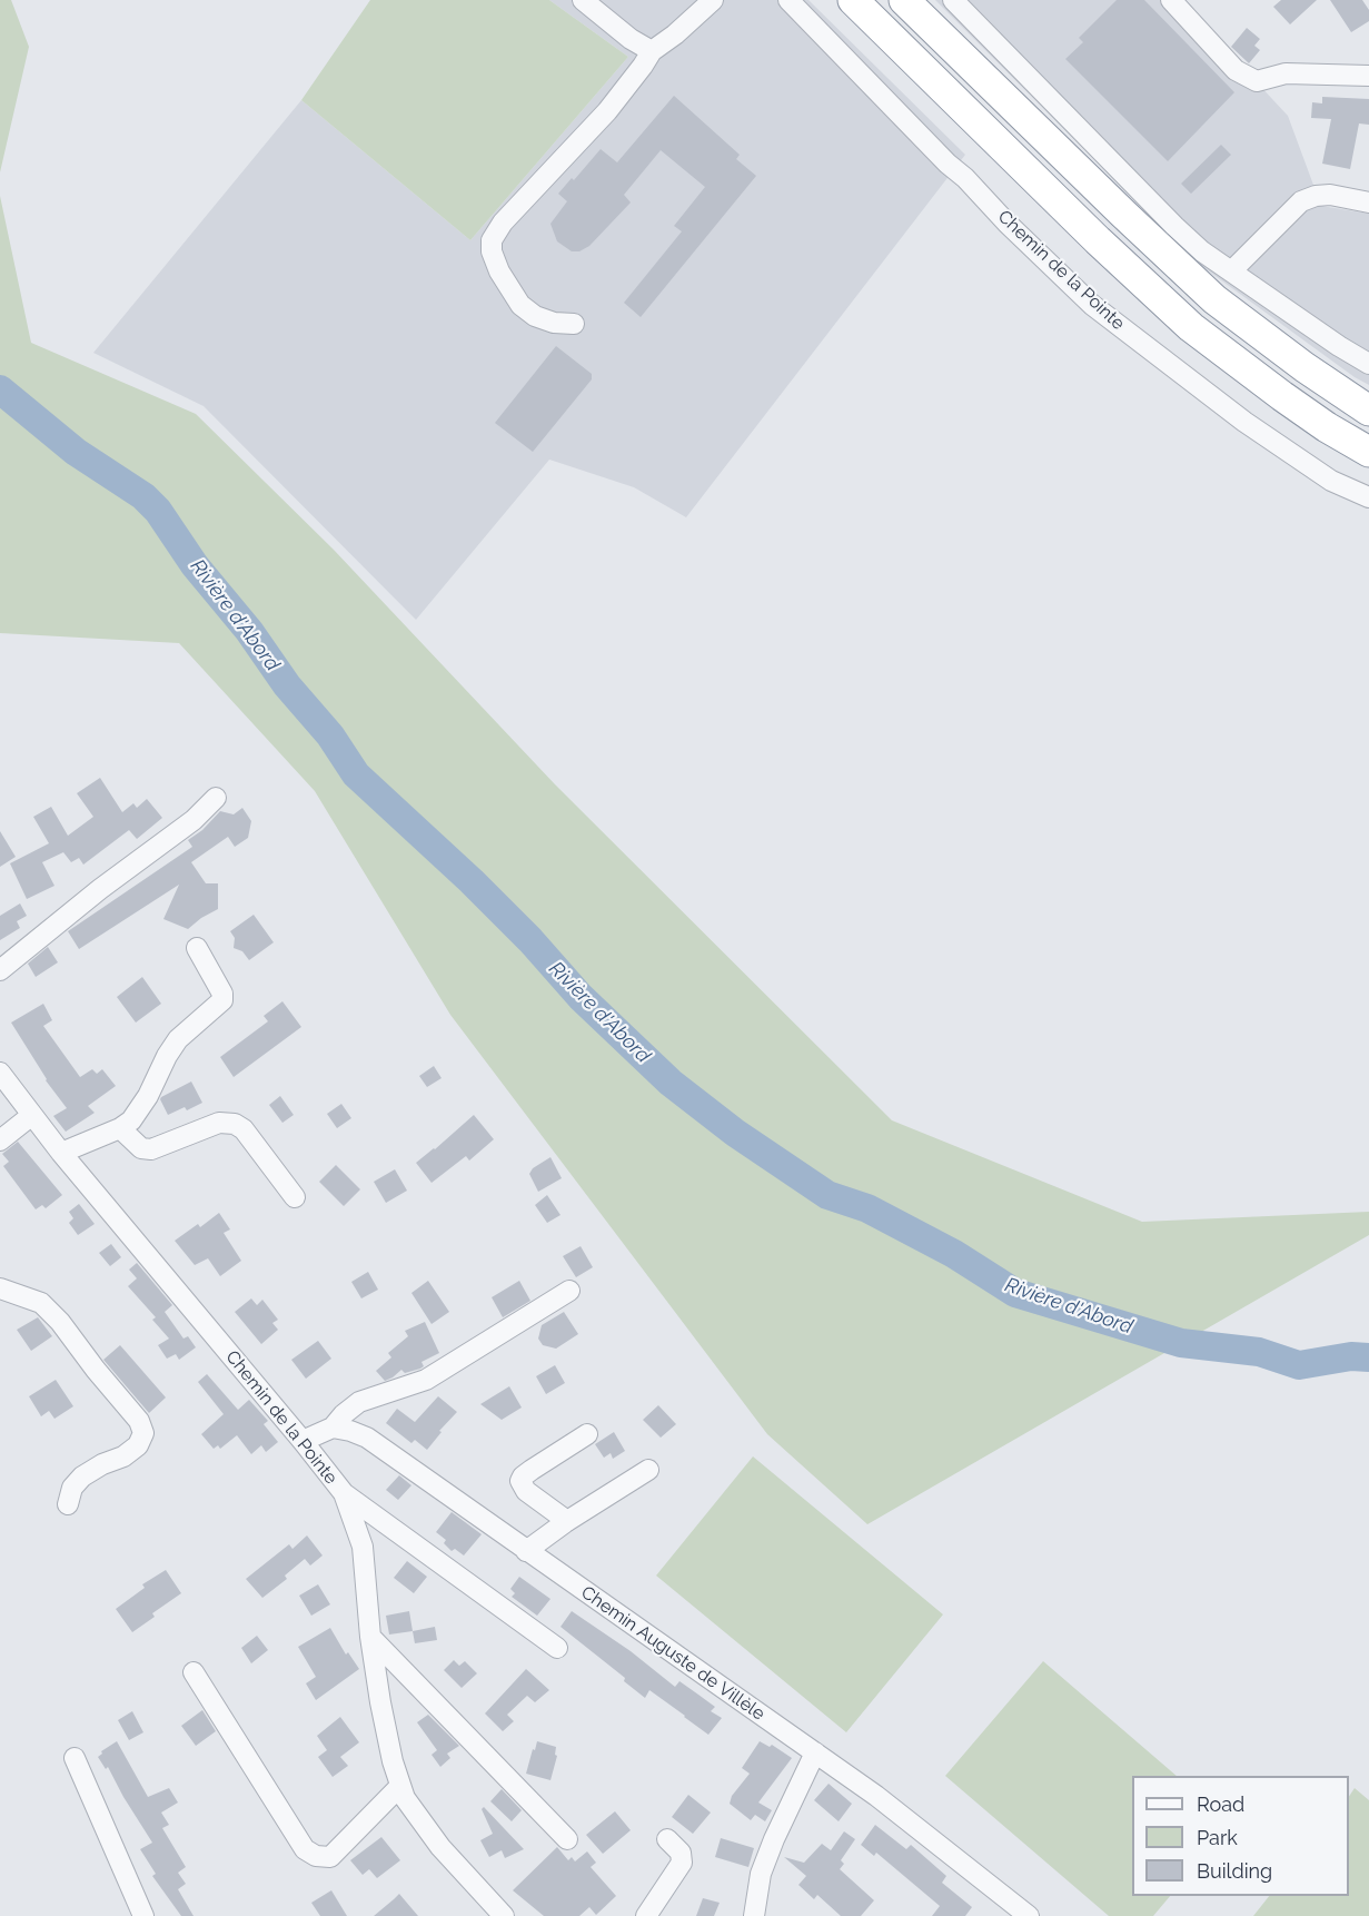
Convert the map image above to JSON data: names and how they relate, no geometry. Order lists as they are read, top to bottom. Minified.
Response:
{"streets":{"street":["Chemin de la Pointe","Chemin Auguste de Villèle"]},"water":["Rivière d'Abord"],"legend":["Road","Park","Building"]}
